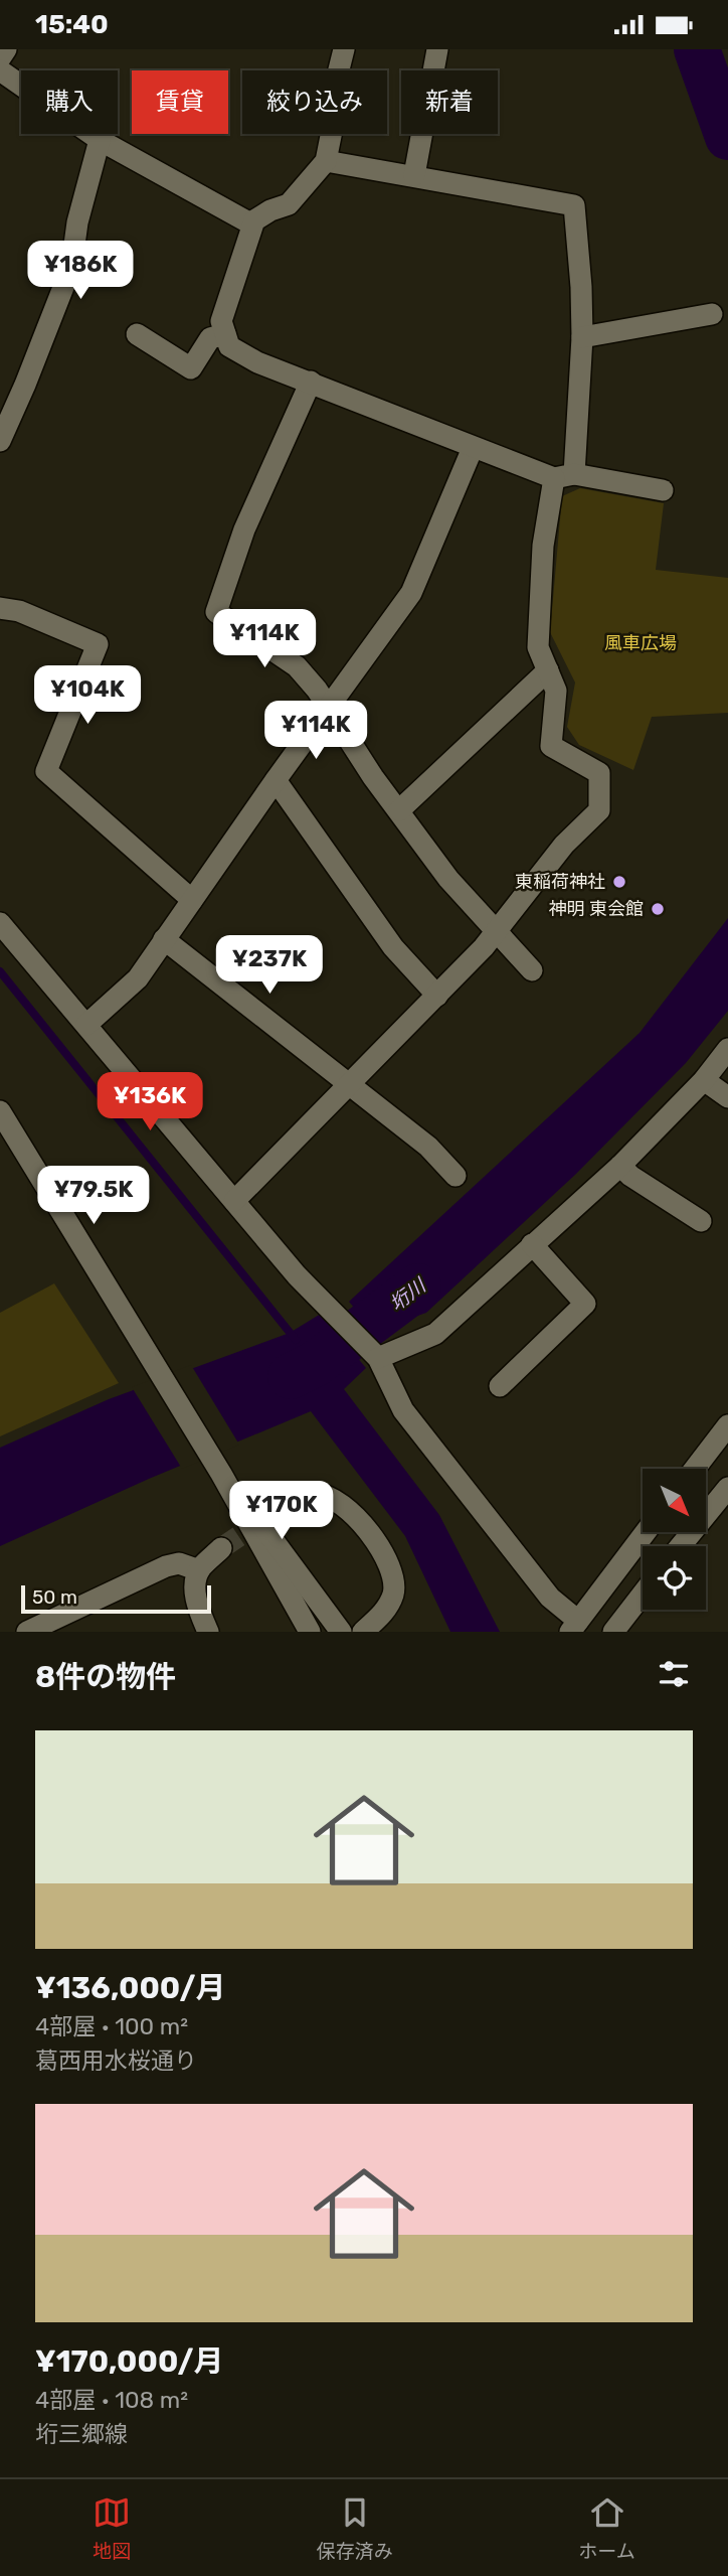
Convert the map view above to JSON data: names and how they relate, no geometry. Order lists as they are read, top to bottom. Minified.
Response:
{"water":["垳川"],"parks":["風車広場"],"places":["東稲荷神社","神明 東会館"],"scale_bar":"50 m","north":"bottom right","page":{"status":"15:40","chip":["購入","賃貸","絞り込み","新着"],"price":["¥186K","¥114K","¥104K","¥114K","¥237K","¥136K","¥79.5K","¥170K"],"scale":"50 m","heading":"8件の物件","list":[{"name":"¥136,000/月","note":"4部屋 · 100 m² · 葛西用水桜通り"},{"name":"¥170,000/月","note":"4部屋 · 108 m² · 垳三郷線"}],"tabs":["地図","保存済み","ホーム"]}}
